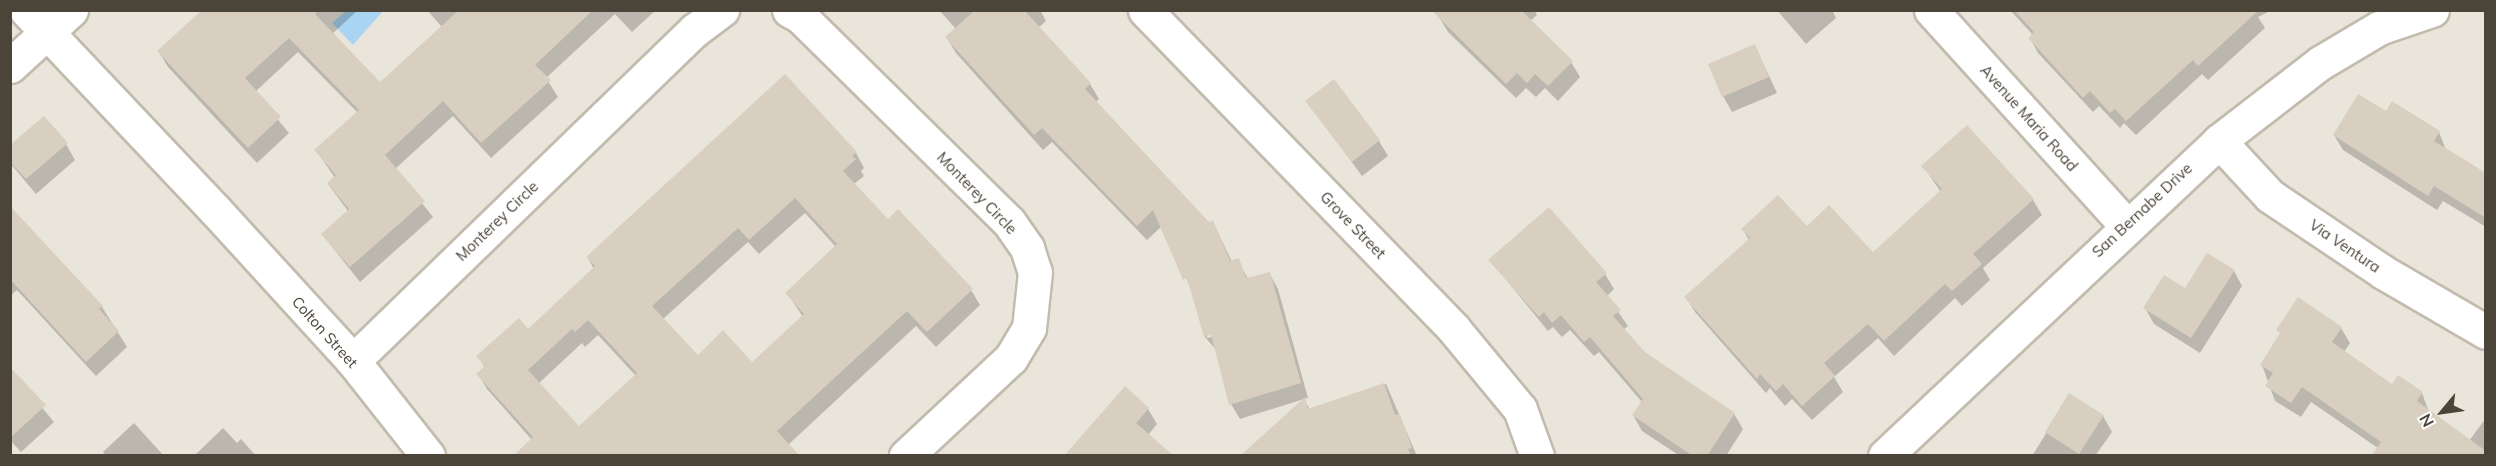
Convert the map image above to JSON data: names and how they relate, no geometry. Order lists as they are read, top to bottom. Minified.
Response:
{"streets":{"street":["Avenue Maria Road","Monterey Circle","San Bernabe Drive","Grove Street","Via Ventura","Colton Street"]},"crossings":[["Avenue Maria Road","San Bernabe Drive"],["Monterey Circle","Colton Street"],["San Bernabe Drive","Via Ventura"]],"north":"bottom left"}
